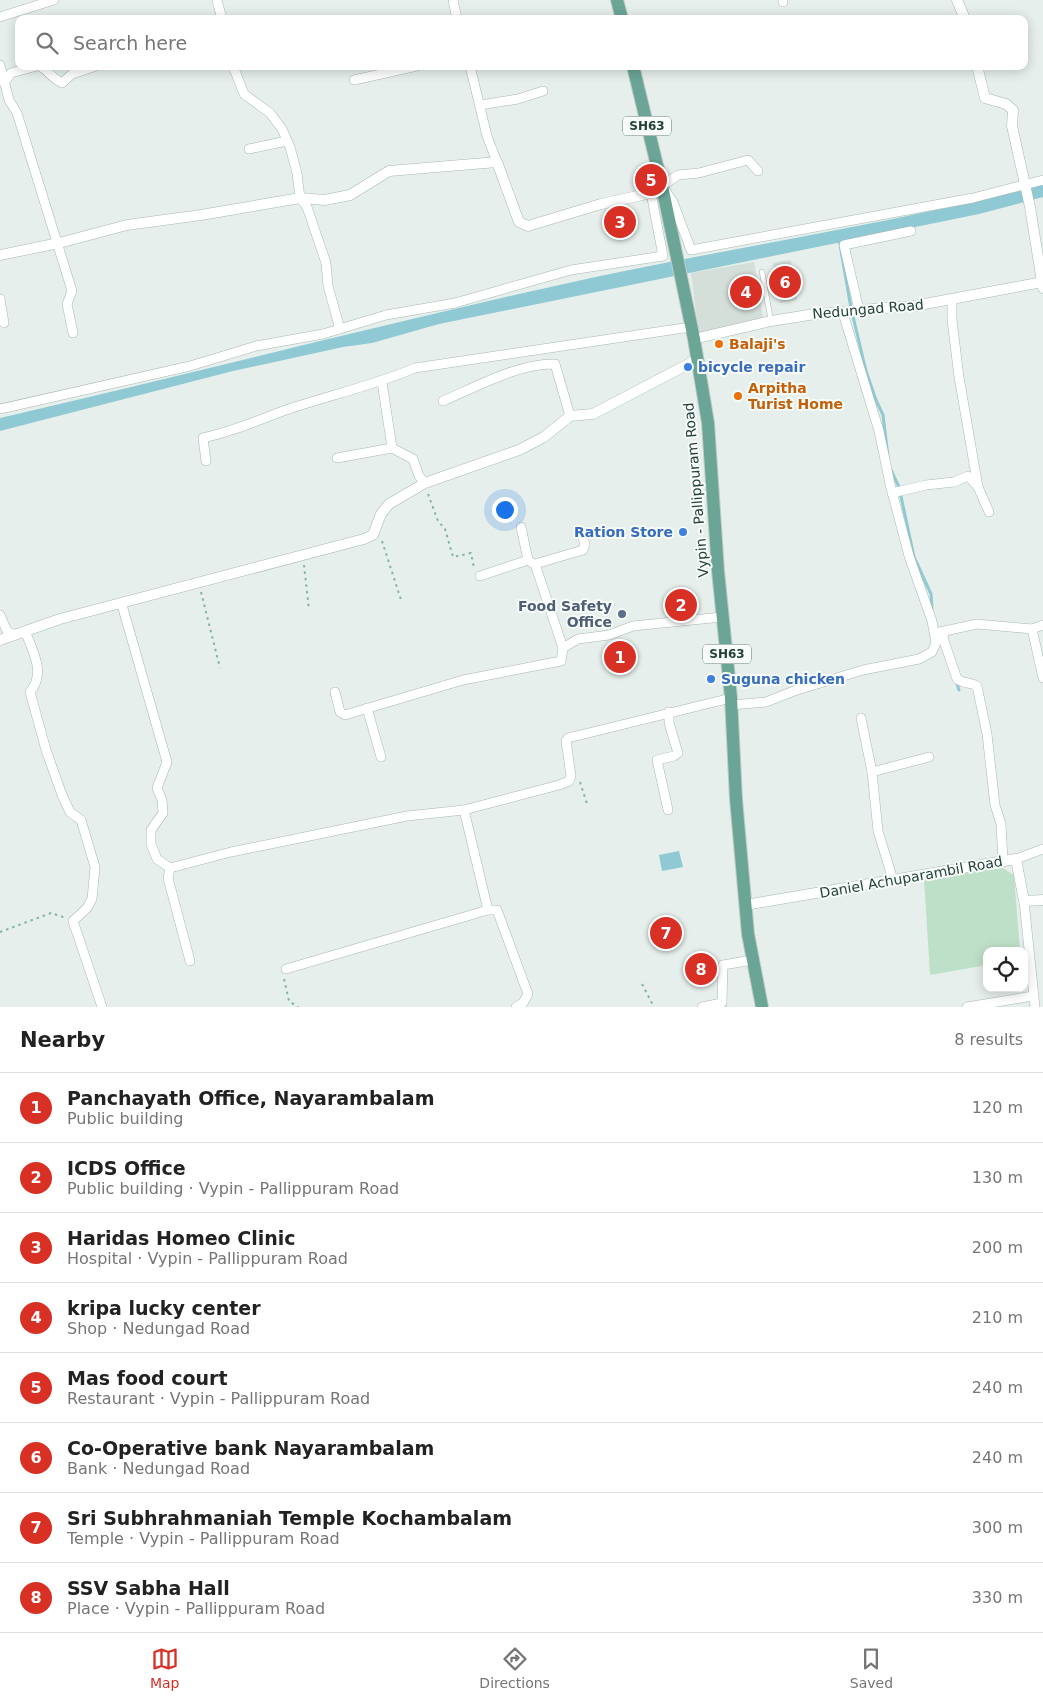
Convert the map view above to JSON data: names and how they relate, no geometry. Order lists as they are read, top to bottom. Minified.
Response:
{"streets":{"main road":["SH63","Vypin - Pallippuram Road"],"street":["Nedungad Road","Daniel Achuparambil Road"]},"crossings":[["Nedungad Road","Vypin - Pallippuram Road"],["Vypin - Pallippuram Road","Daniel Achuparambil Road"]],"places":["Balaji's","bicycle repair","Arpitha Turist Home","Ration Store","Food Safety Office","Suguna chicken"],"page":{"search":"Search here","pins":["5","3","6","4","2","1","7","8"],"heading":["Nearby","8 results"],"list":[{"mark":"1","name":"Panchayath Office, Nayarambalam","note":"Public building","value":"120 m"},{"mark":"2","name":"ICDS Office","note":"Public building · Vypin - Pallippuram Road","value":"130 m"},{"mark":"3","name":"Haridas Homeo Clinic","note":"Hospital · Vypin - Pallippuram Road","value":"200 m"},{"mark":"4","name":"kripa lucky center","note":"Shop · Nedungad Road","value":"210 m"},{"mark":"5","name":"Mas food court","note":"Restaurant · Vypin - Pallippuram Road","value":"240 m"},{"mark":"6","name":"Co-Operative bank Nayarambalam","note":"Bank · Nedungad Road","value":"240 m"},{"mark":"7","name":"Sri Subhrahmaniah Temple Kochambalam","note":"Temple · Vypin - Pallippuram Road","value":"300 m"},{"mark":"8","name":"SSV Sabha Hall","note":"Place · Vypin - Pallippuram Road","value":"330 m"}],"nav":["Map","Directions","Saved"]}}
